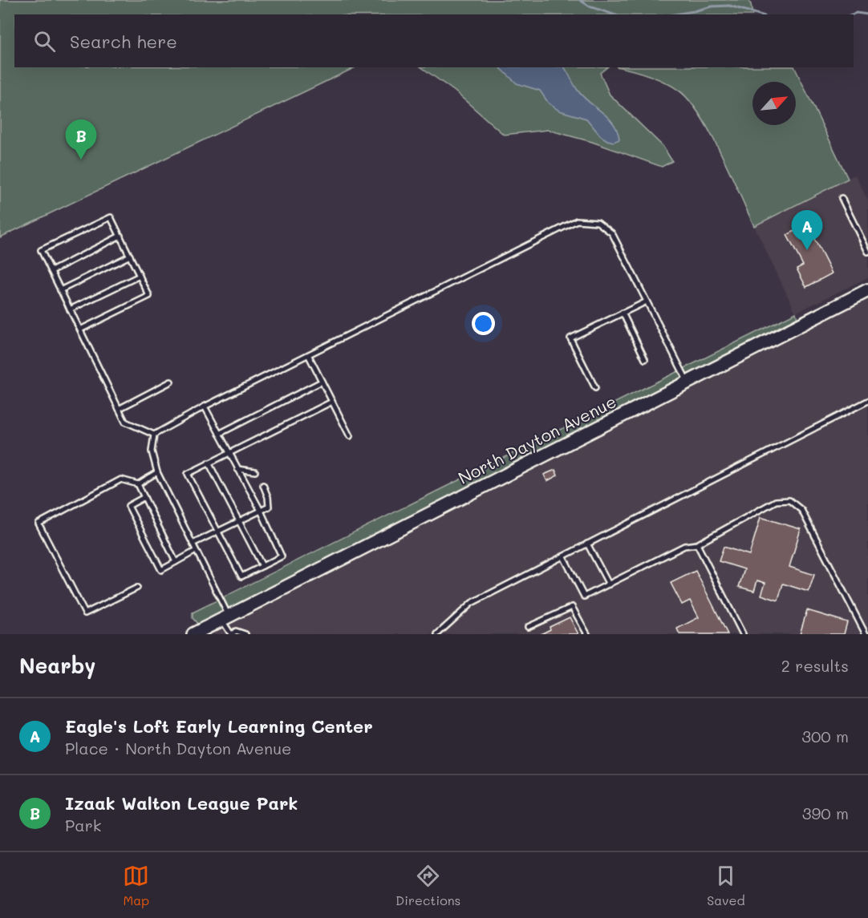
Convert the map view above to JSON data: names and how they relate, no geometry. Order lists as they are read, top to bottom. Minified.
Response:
{"streets":{"main road":["North Dayton Avenue"]},"north":"top right","page":{"search":"Search here","pins":["B","A"],"heading":["Nearby","2 results"],"list":[{"mark":"A","name":"Eagle's Loft Early Learning Center","note":"Place · North Dayton Avenue","value":"300 m"},{"mark":"B","name":"Izaak Walton League Park","note":"Park","value":"390 m"}],"nav":["Map","Directions","Saved"]}}
